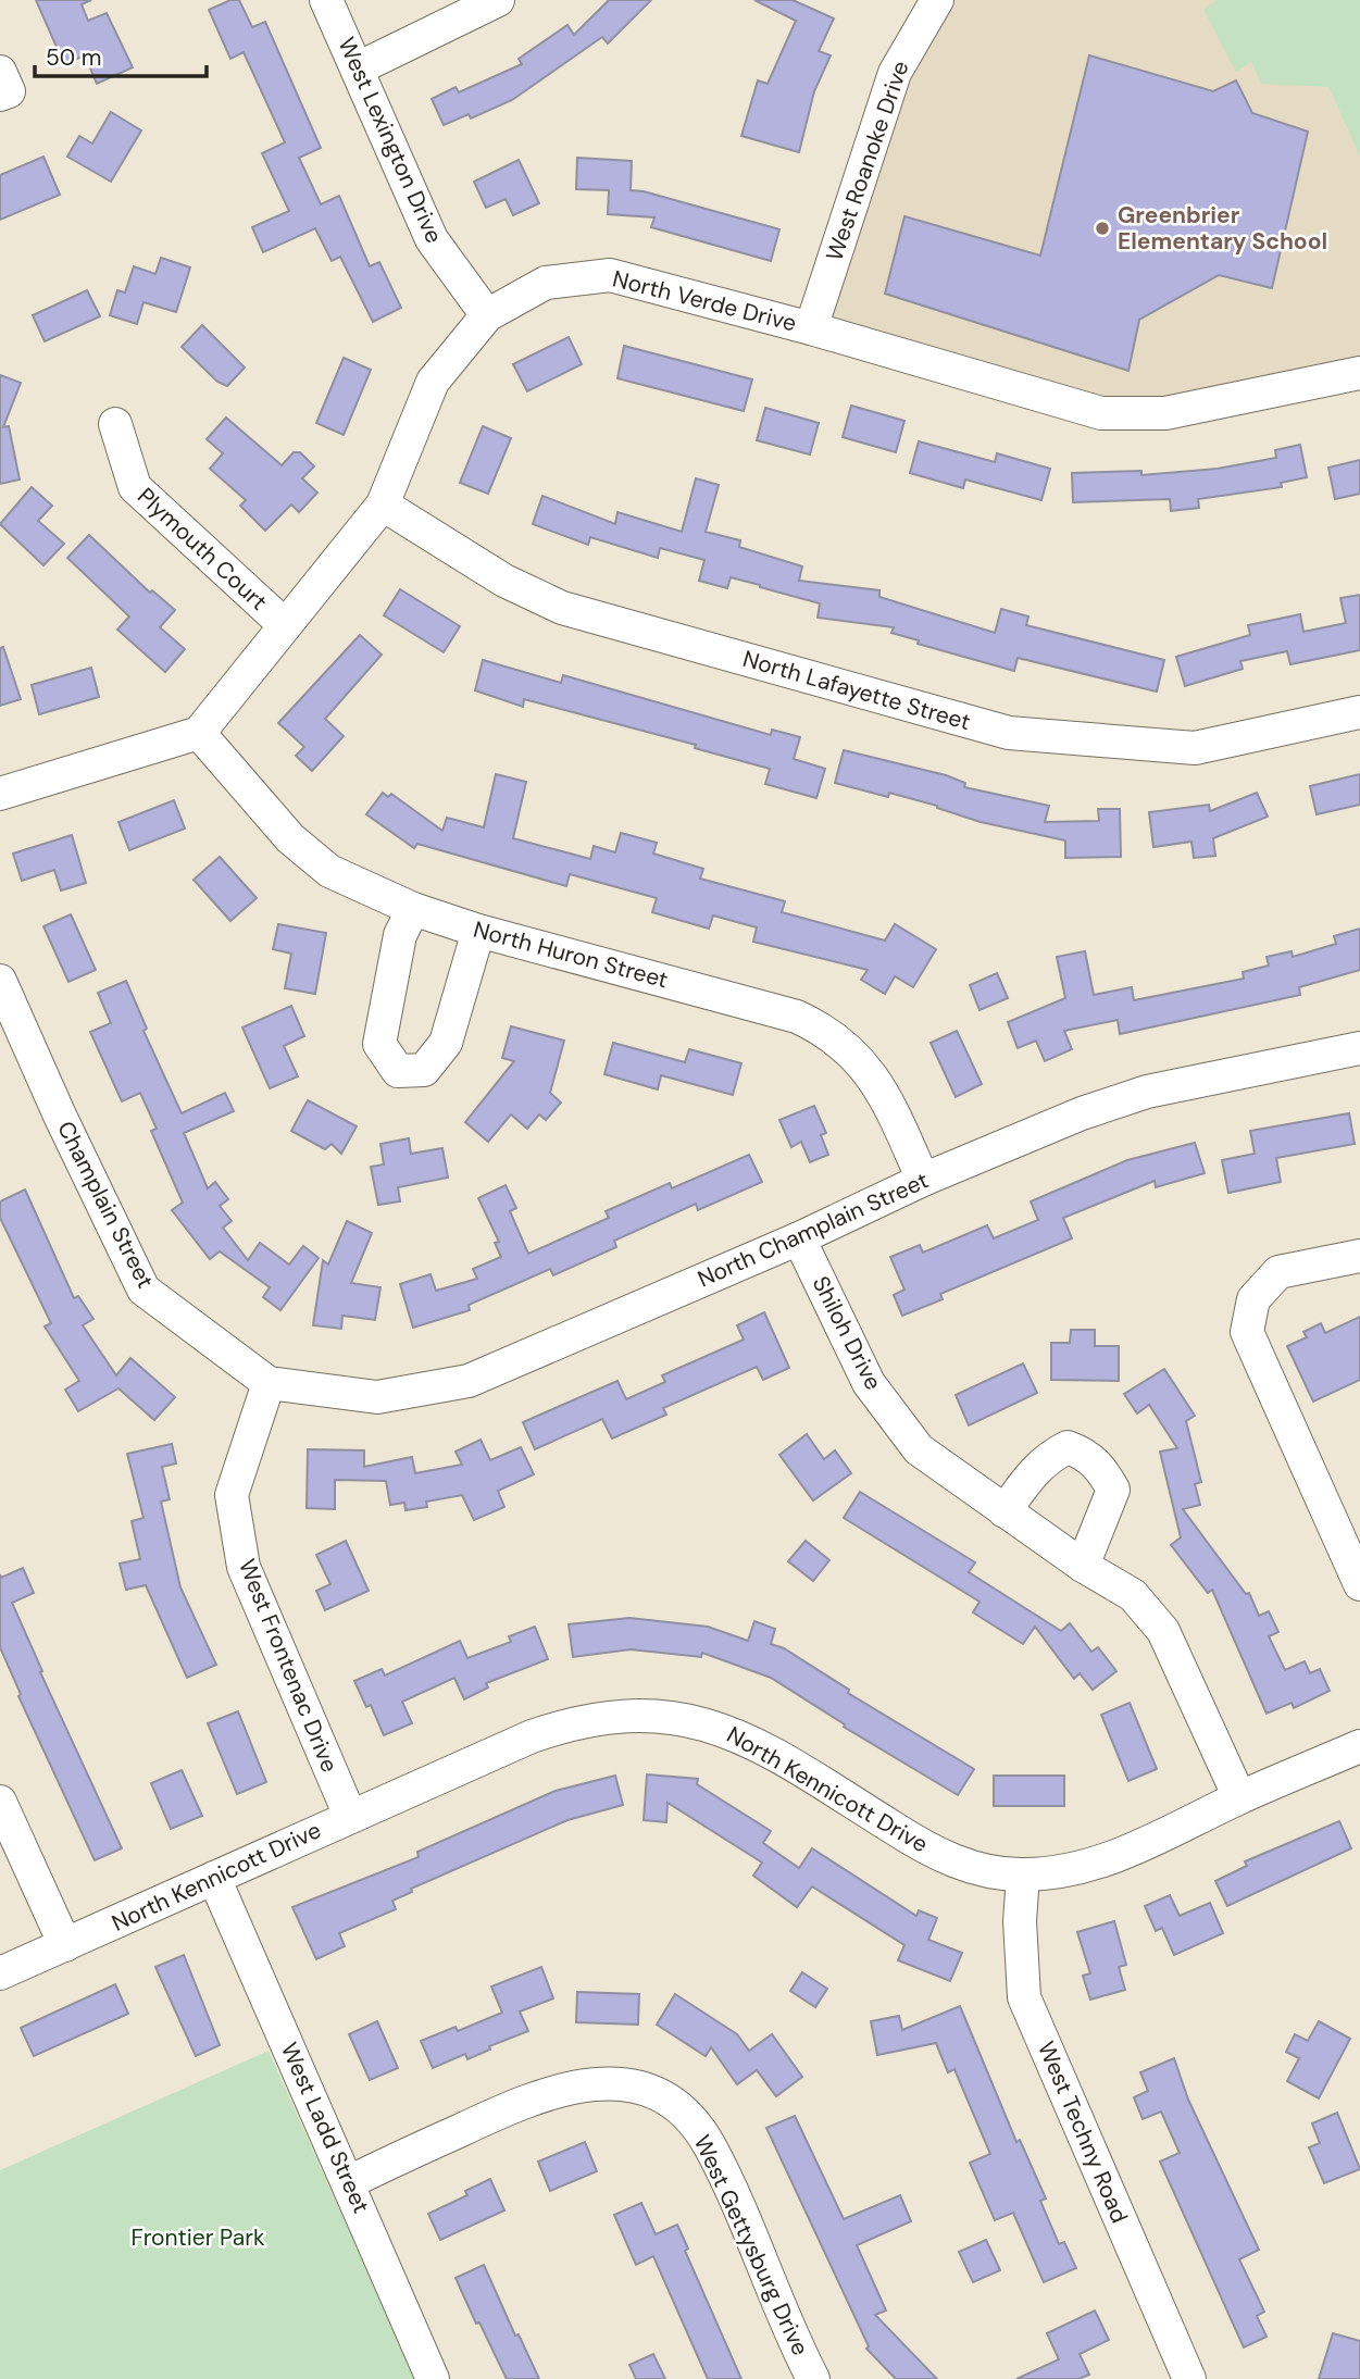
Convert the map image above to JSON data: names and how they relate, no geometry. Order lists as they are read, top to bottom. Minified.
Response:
{"streets":{"street":["West Lexington Drive","West Roanoke Drive","North Verde Drive","Plymouth Court","North Lafayette Street","North Huron Street","Champlain Street","North Champlain Street","Shiloh Drive","West Frontenac Drive","North Kennicott Drive","West Ladd Street","West Techny Road","West Gettysburg Drive"]},"crossings":[["West Lexington Drive","North Verde Drive"],["West Roanoke Drive","North Verde Drive"],["North Verde Drive","Plymouth Court"],["North Verde Drive","North Lafayette Street"],["North Verde Drive","North Huron Street"],["North Huron Street","North Champlain Street"],["Champlain Street","North Champlain Street"],["Champlain Street","West Frontenac Drive"],["North Champlain Street","Shiloh Drive"],["North Champlain Street","West Frontenac Drive"],["Shiloh Drive","North Kennicott Drive"],["West Frontenac Drive","North Kennicott Drive"],["North Kennicott Drive","West Ladd Street"],["North Kennicott Drive","West Techny Road"],["West Ladd Street","West Gettysburg Drive"]],"parks":["Frontier Park"],"places":["Greenbrier Elementary School"],"scale_bar":"50 m"}
